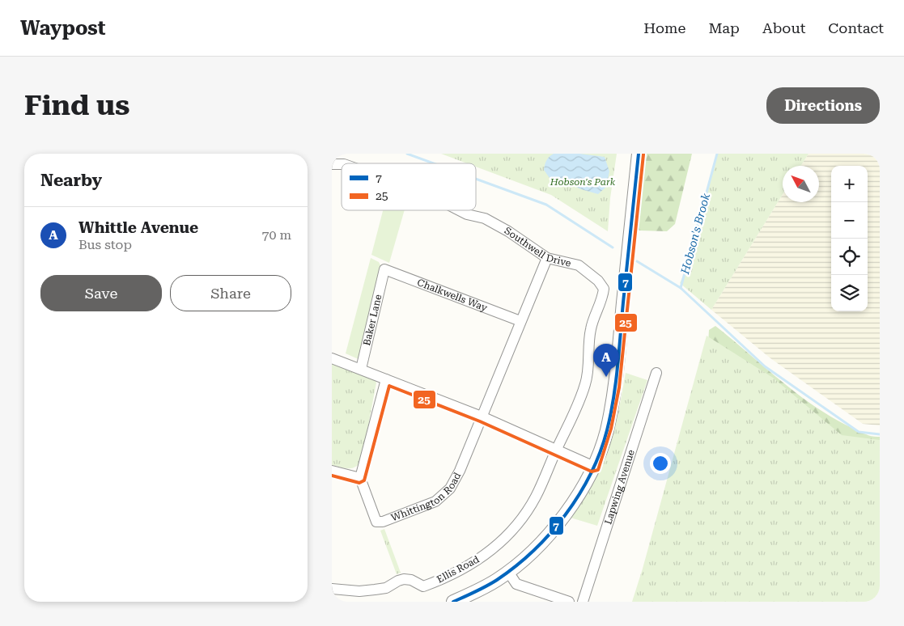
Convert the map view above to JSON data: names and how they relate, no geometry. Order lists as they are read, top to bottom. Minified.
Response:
{"streets":{"street":["Southwell Drive","Chalkwells Way","Baker Lane","Lapwing Avenue","Whittington Road","Ellis Road"]},"crossings":[["Southwell Drive","Ellis Road"],["Chalkwells Way","Baker Lane"]],"water":["Hobson's Brook"],"parks":["Hobson's Park"],"lines":["transit line 7","transit line 25"],"legend":["7","25"],"north":"top left","page":{"header":"Waypost","nav":["Home","Map","About","Contact"],"buttons":["Directions",["Save","Share"]],"title":"Find us","heading":"Nearby","map_buttons":["+","−"],"list":[{"mark":"A","name":"Whittle Avenue","note":"Bus stop","value":"70 m"}],"pins":"A"}}
